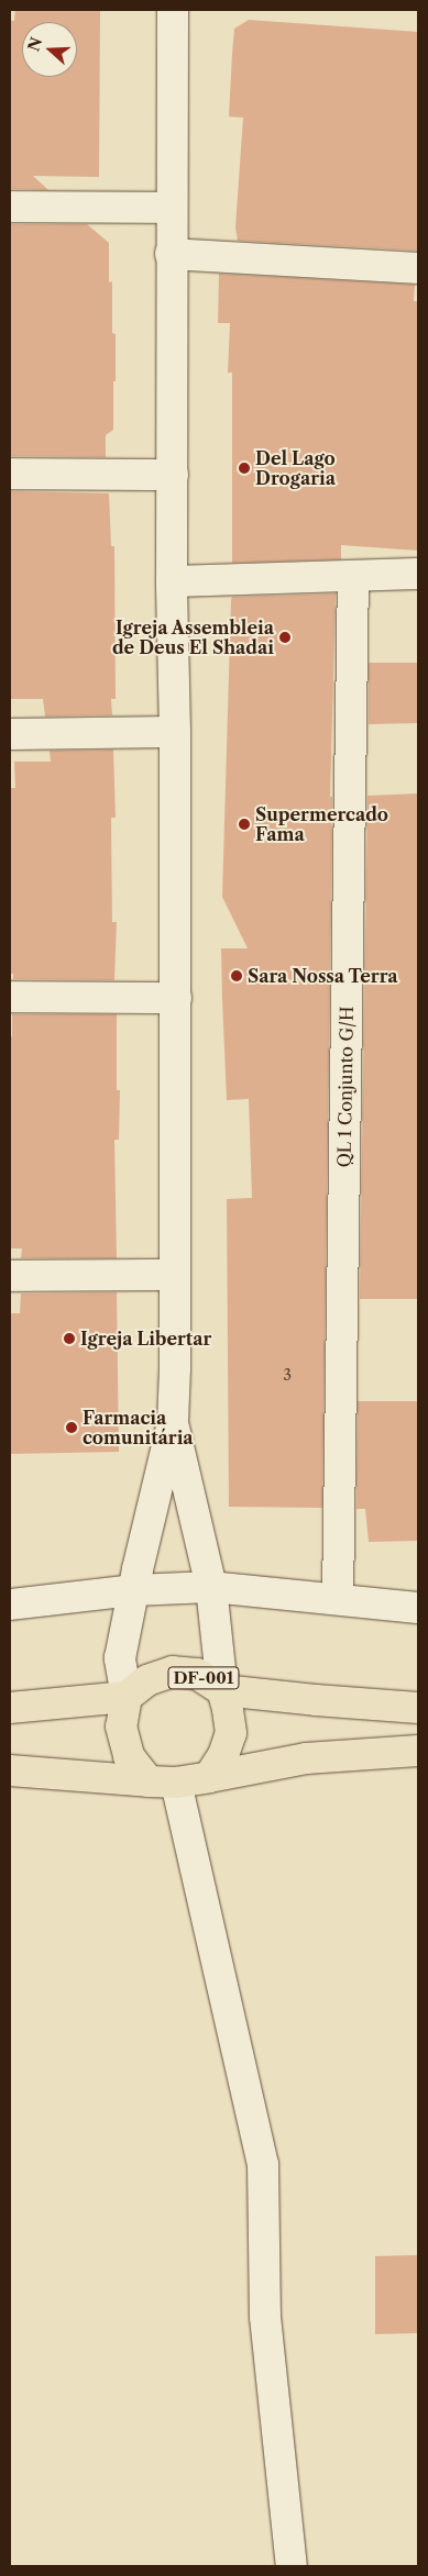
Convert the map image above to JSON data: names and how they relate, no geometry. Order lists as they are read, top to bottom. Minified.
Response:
{"streets":{"main road":["DF-001"],"street":["QL 1 Conjunto G/H"]},"places":["Del Lago Drogaria","Igreja Assembleia de Deus El Shadai","Supermercado Fama","Sara Nossa Terra","Igreja Libertar","Farmacia comunitária"],"house_numbers":["3"],"north":"left"}
